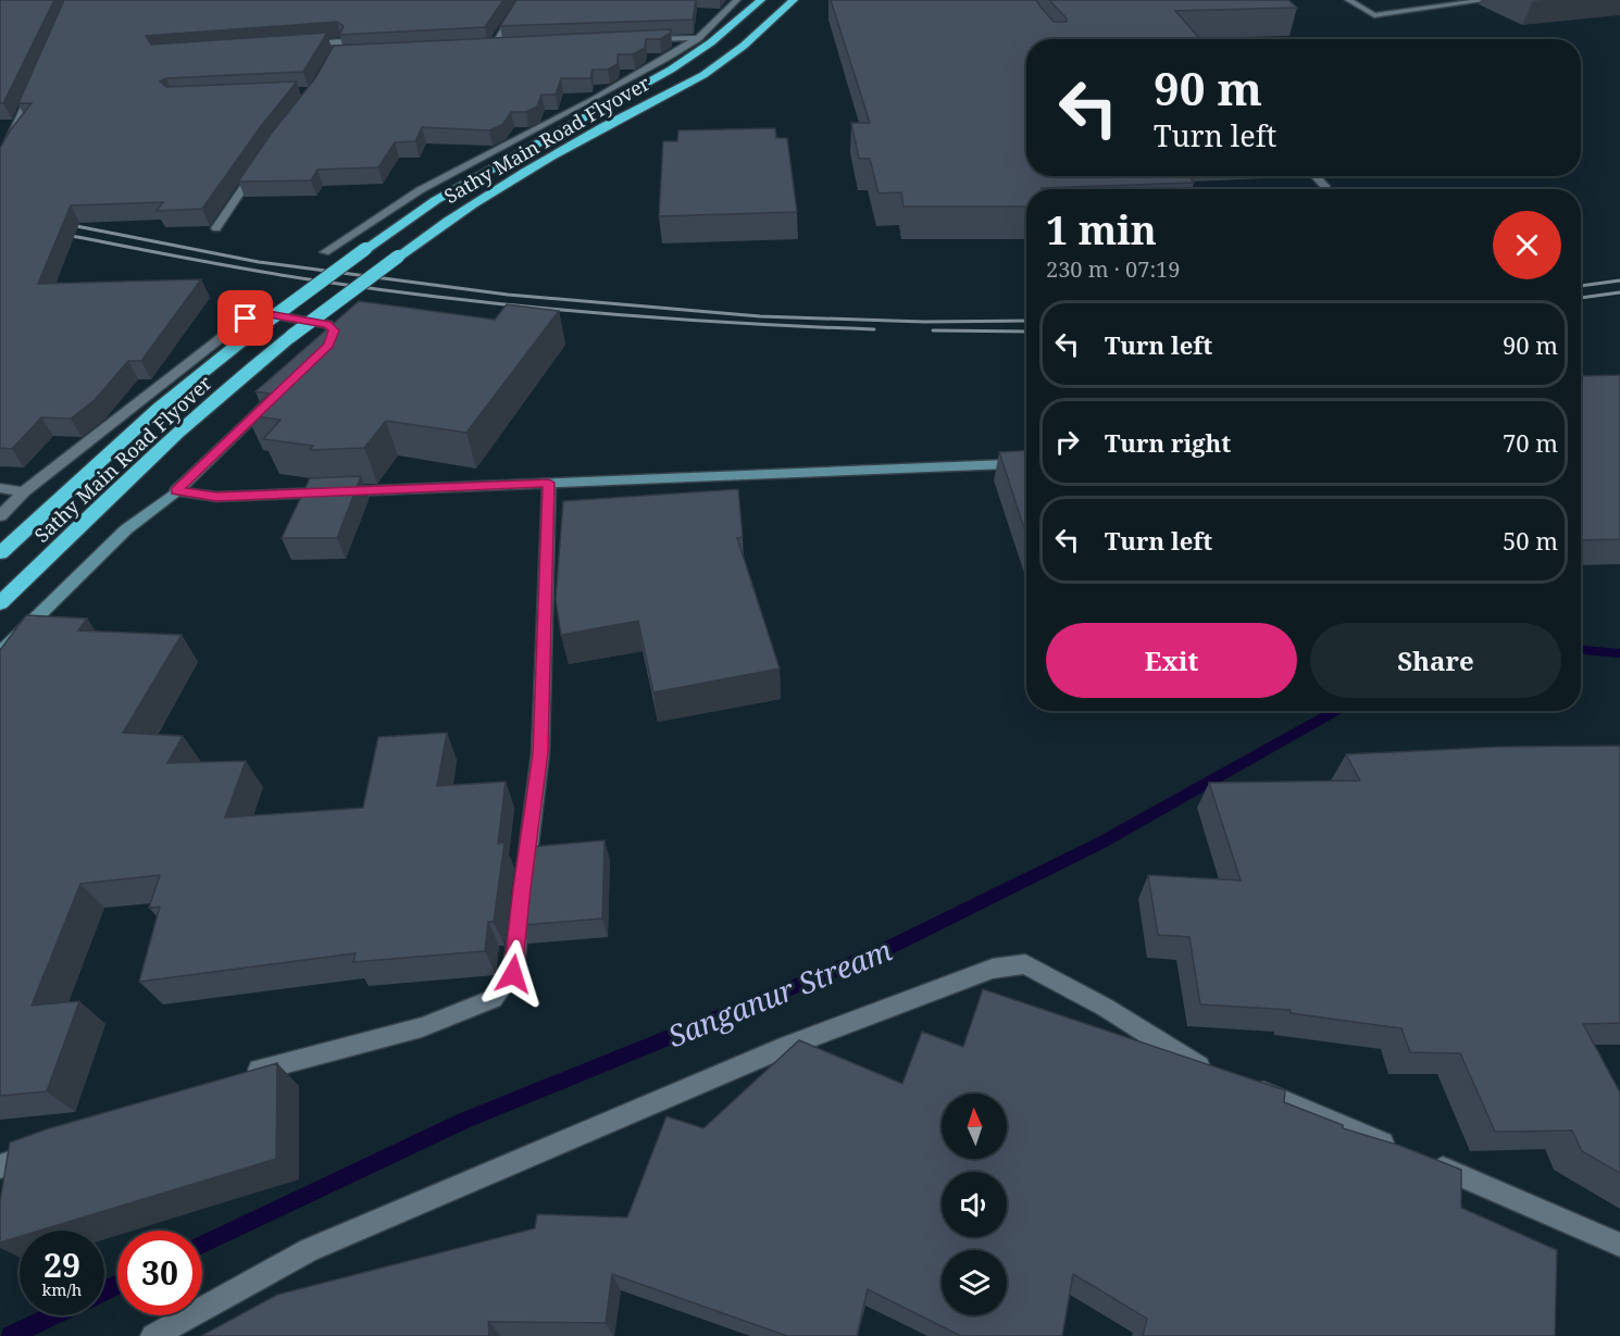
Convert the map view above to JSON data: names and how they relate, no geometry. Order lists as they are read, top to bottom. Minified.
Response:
{"streets":{"highway":["Sathy Main Road Flyover"]},"water":["Sanganur Stream"],"north":"top","page":{"turn":["90 m","Turn left"],"heading":["1 min","230 m · 07:19"],"list":[{"name":"Turn left","value":"90 m"},{"name":"Turn right","value":"70 m"},{"name":"Turn left","value":"50 m"}],"buttons":["Exit","Share"],"speed":"29 km/h","limit":"30"}}
